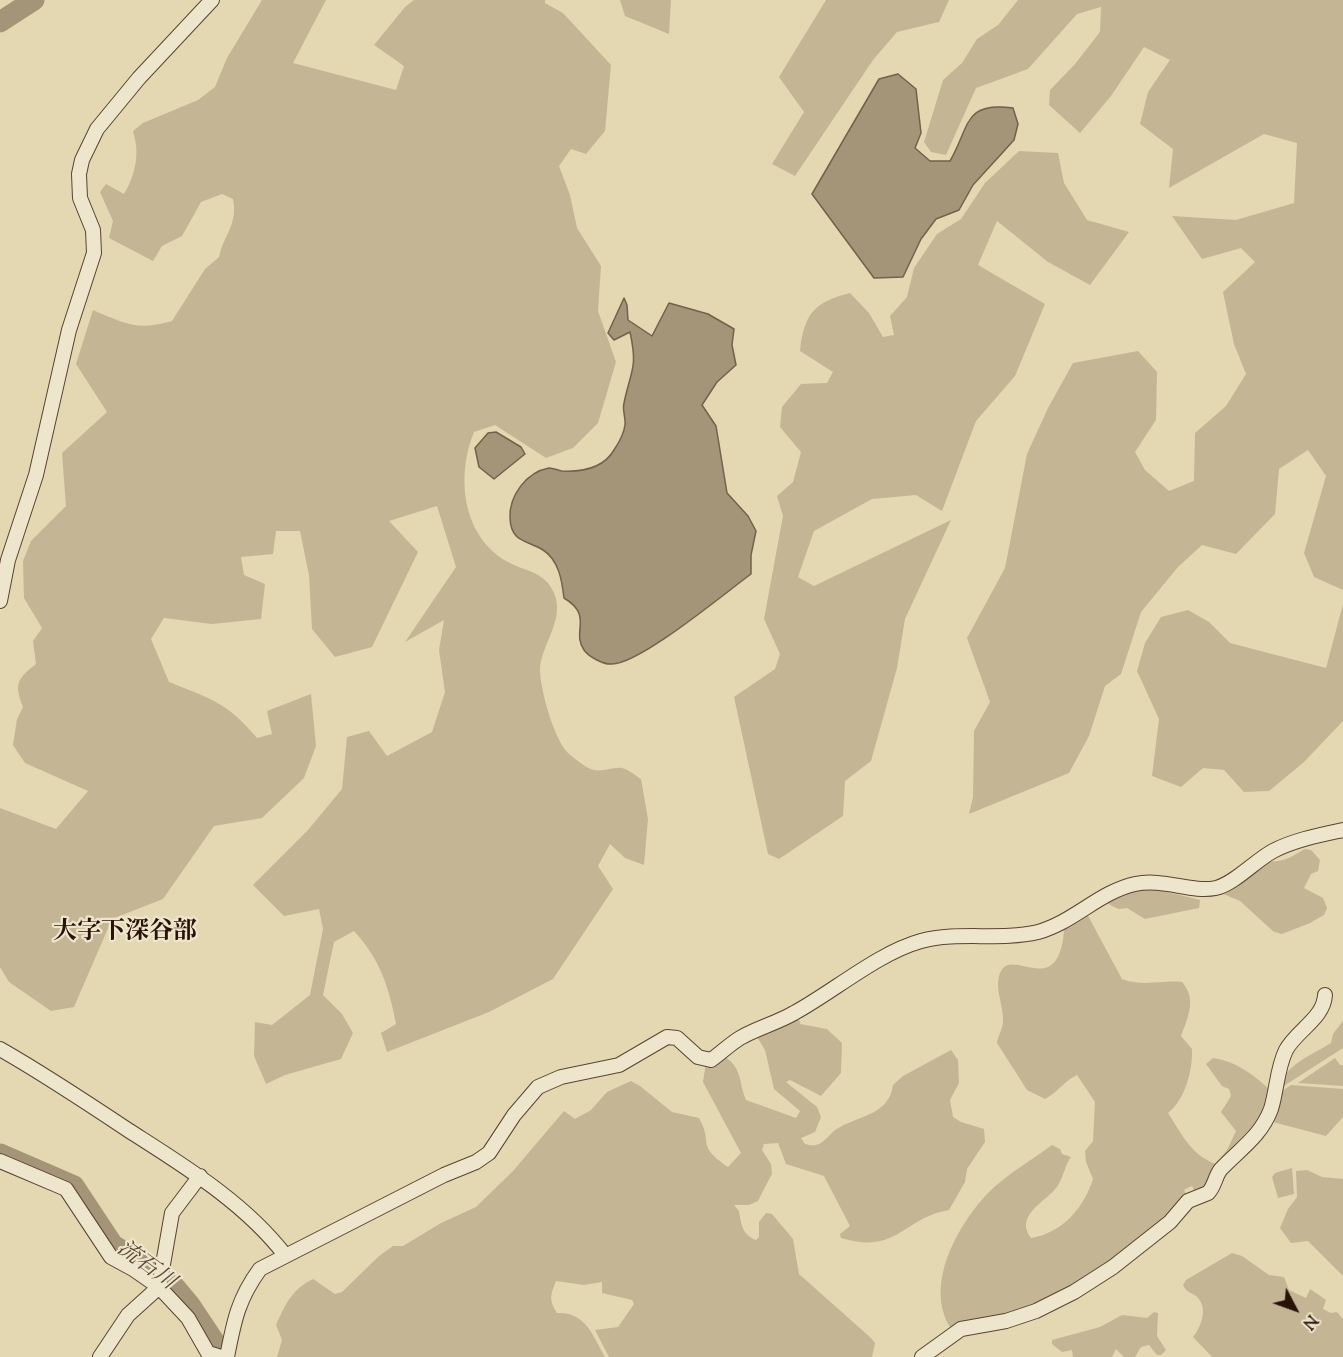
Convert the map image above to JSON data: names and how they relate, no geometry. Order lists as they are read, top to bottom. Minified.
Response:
{"districts":["大字下深谷部"],"water":["流石川"],"north":"bottom right"}
